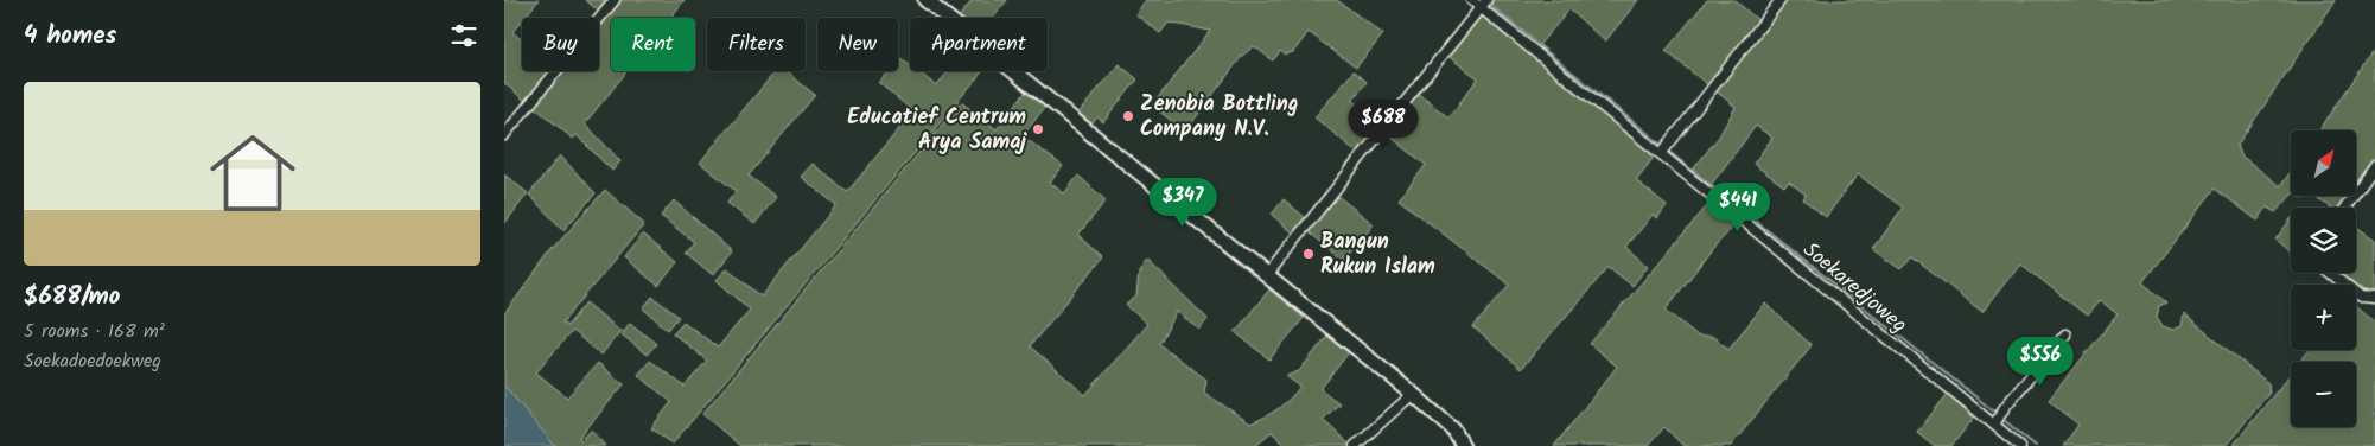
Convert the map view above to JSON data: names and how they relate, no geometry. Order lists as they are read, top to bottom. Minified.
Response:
{"streets":{"street":["Soekaredjoweg"]},"places":["Zenobia Bottling Company N.V.","Educatief Centrum Arya Samaj","Bangun Rukun Islam"],"north":"top right","page":{"heading":"4 homes","chip":["Buy","Rent","Filters","New","Apartment"],"list":[{"name":"$688/mo","note":"5 rooms · 168 m² · Soekadoedoekweg"}],"price":["$688","$347","$441","$556"],"map_buttons":["+","−"]}}
